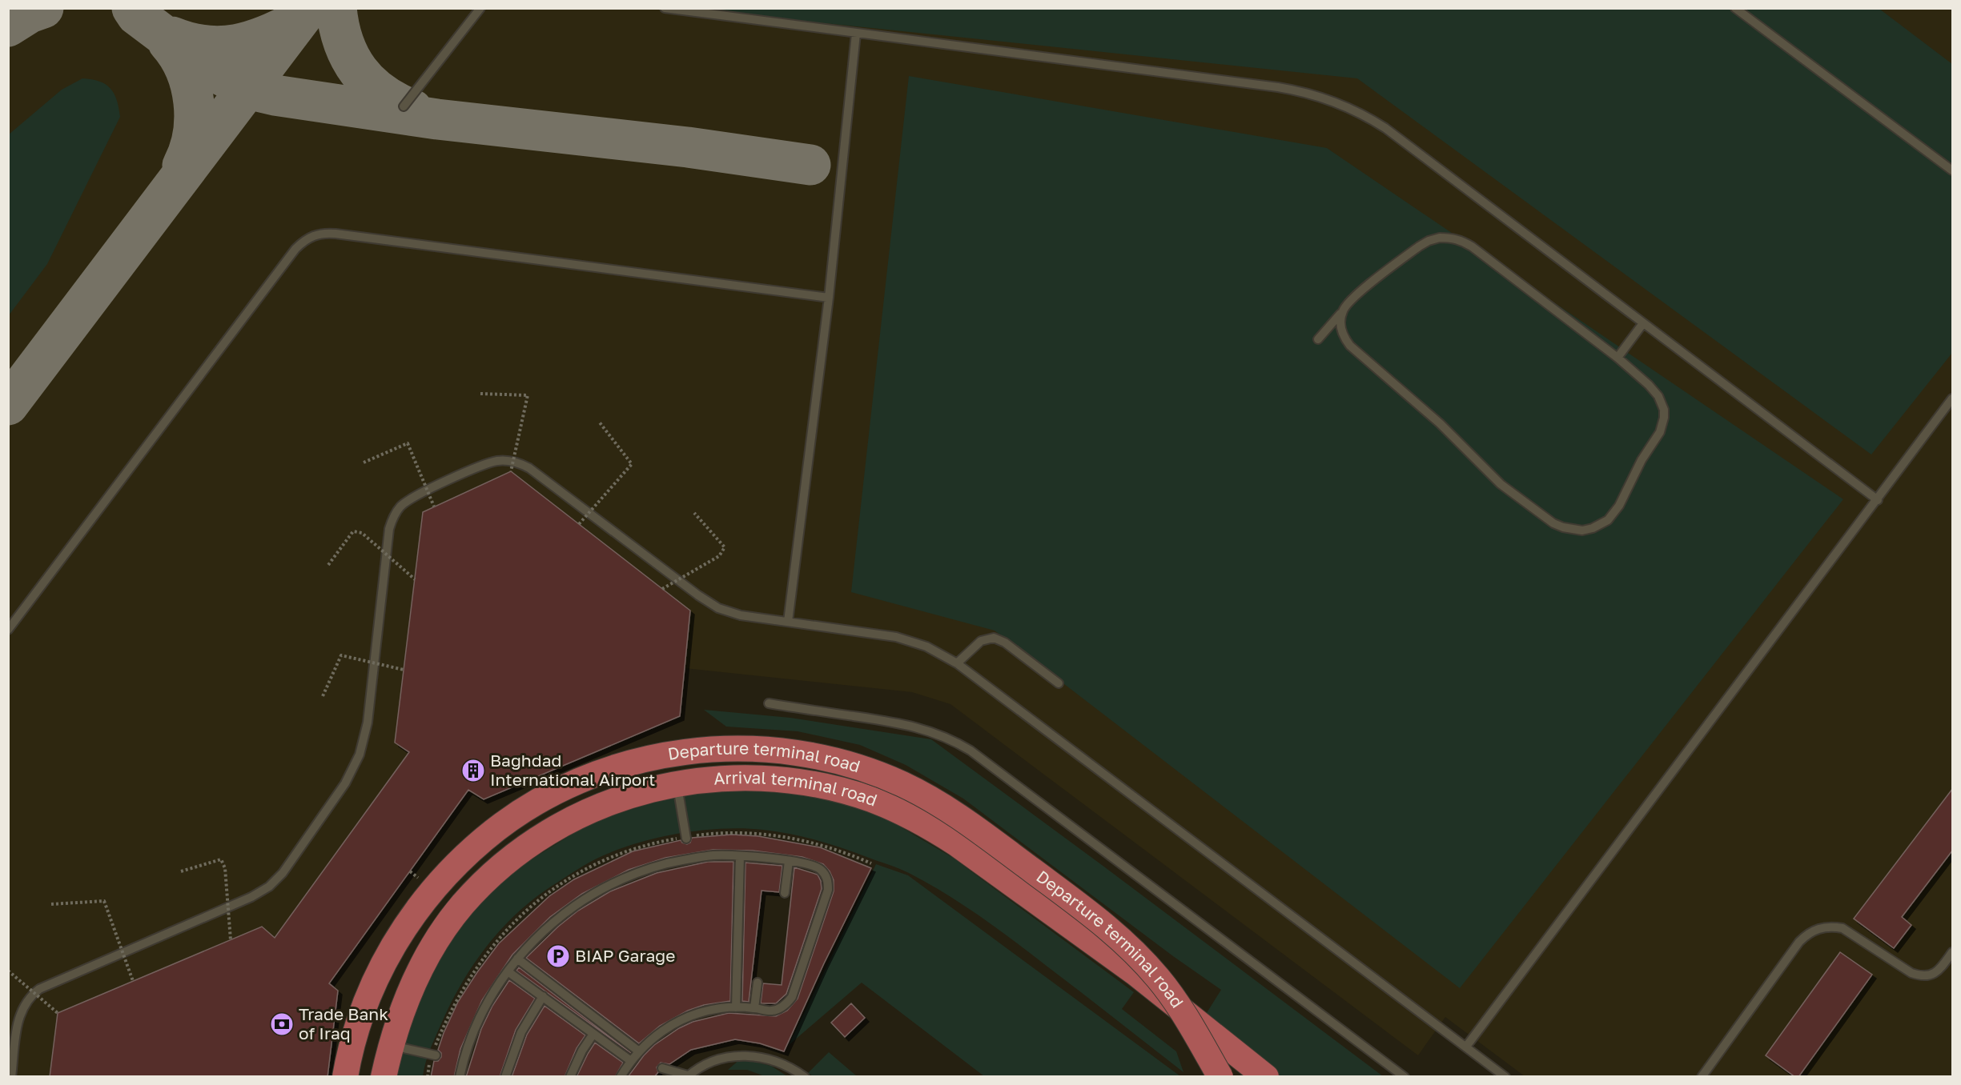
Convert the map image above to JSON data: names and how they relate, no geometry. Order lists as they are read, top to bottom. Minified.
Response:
{"streets":{"main road":["Departure terminal road","Arrival terminal road"]},"places":{"building":["Baghdad International Airport"],"parking":["BIAP Garage"],"bank":["Trade Bank of Iraq"]}}
